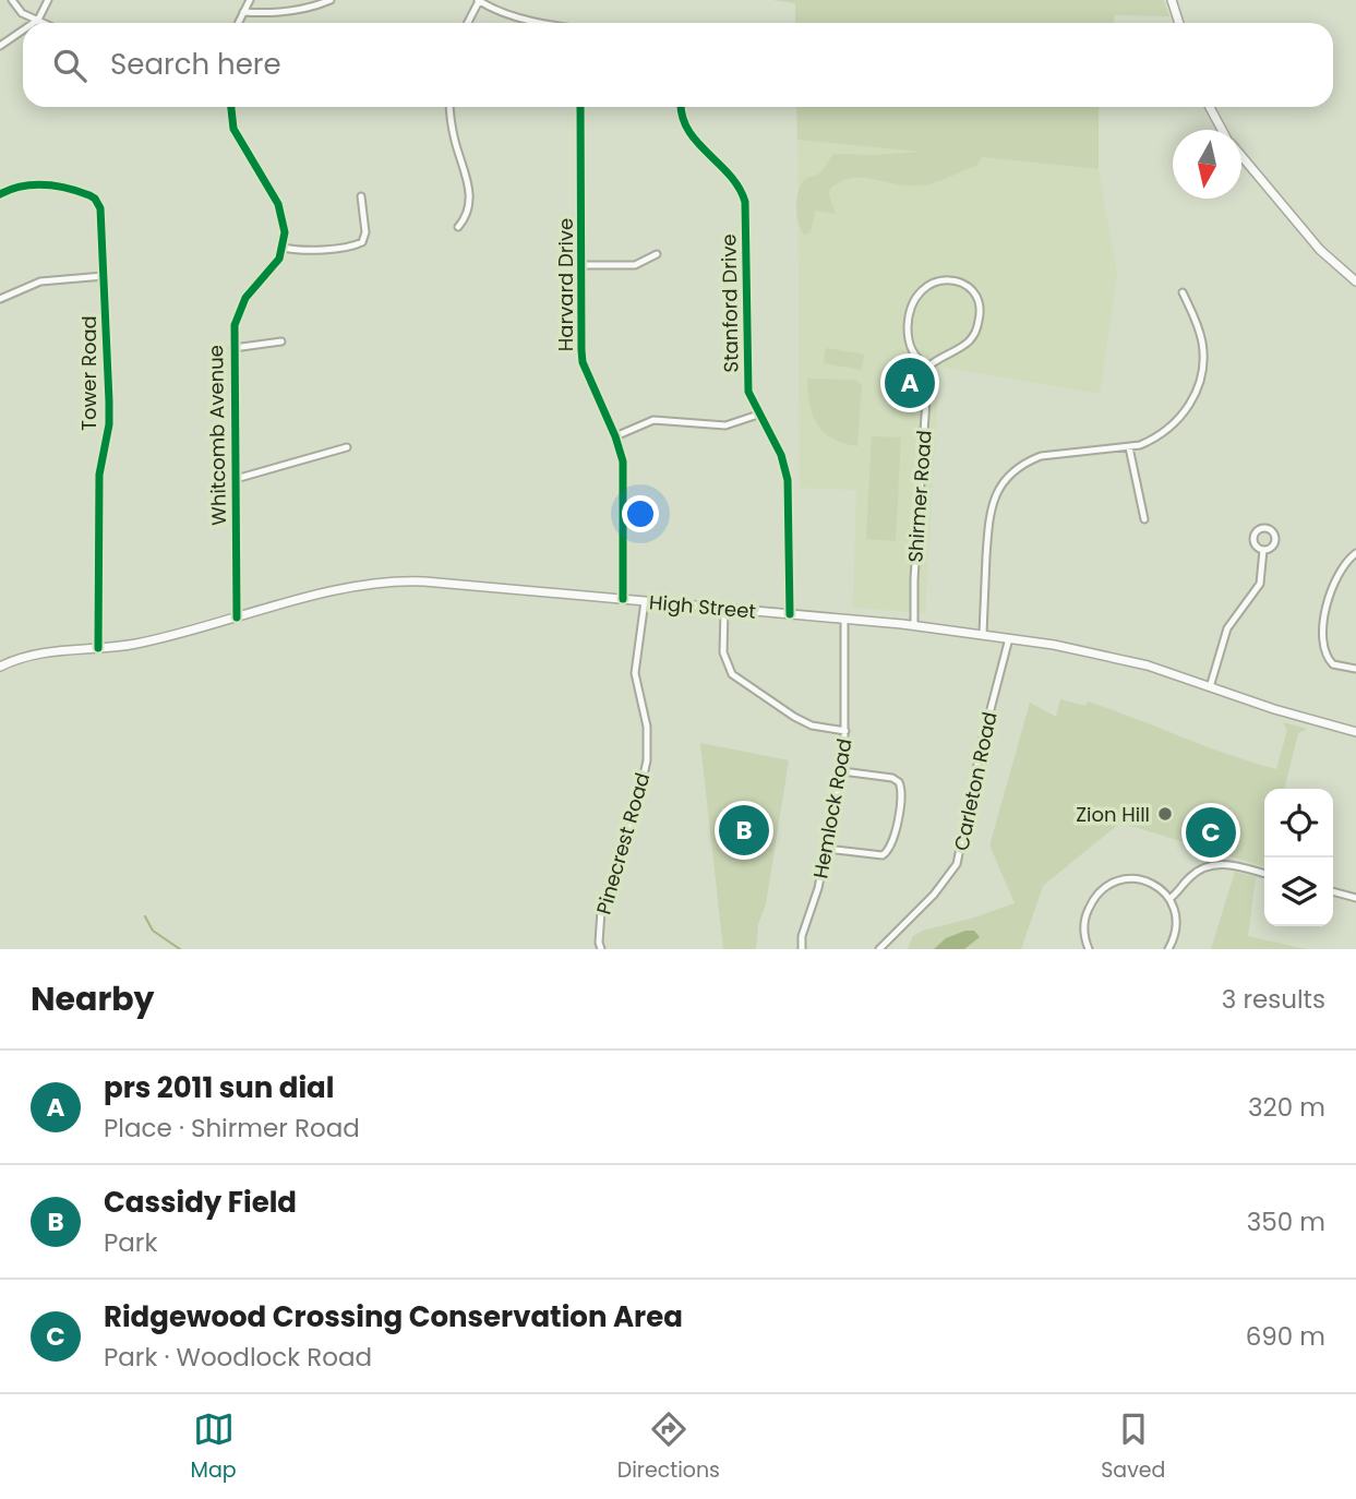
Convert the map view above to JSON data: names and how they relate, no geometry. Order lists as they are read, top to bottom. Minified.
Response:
{"streets":{"main road":["High Street"],"street":["Harvard Drive","Stanford Drive","Tower Road","Whitcomb Avenue","Shirmer Road","Carleton Road","Hemlock Road","Pinecrest Road"]},"crossings":[["Harvard Drive","High Street"],["Stanford Drive","High Street"],["Tower Road","High Street"],["Whitcomb Avenue","High Street"],["Shirmer Road","High Street"],["High Street","Carleton Road"],["High Street","Hemlock Road"],["High Street","Pinecrest Road"]],"places":["Zion Hill"],"north":"bottom","page":{"search":"Search here","pins":["A","B","C"],"heading":["Nearby","3 results"],"list":[{"mark":"A","name":"prs 2011 sun dial","note":"Place · Shirmer Road","value":"320 m"},{"mark":"B","name":"Cassidy Field","note":"Park","value":"350 m"},{"mark":"C","name":"Ridgewood Crossing Conservation Area","note":"Park · Woodlock Road","value":"690 m"}],"nav":["Map","Directions","Saved"]}}
